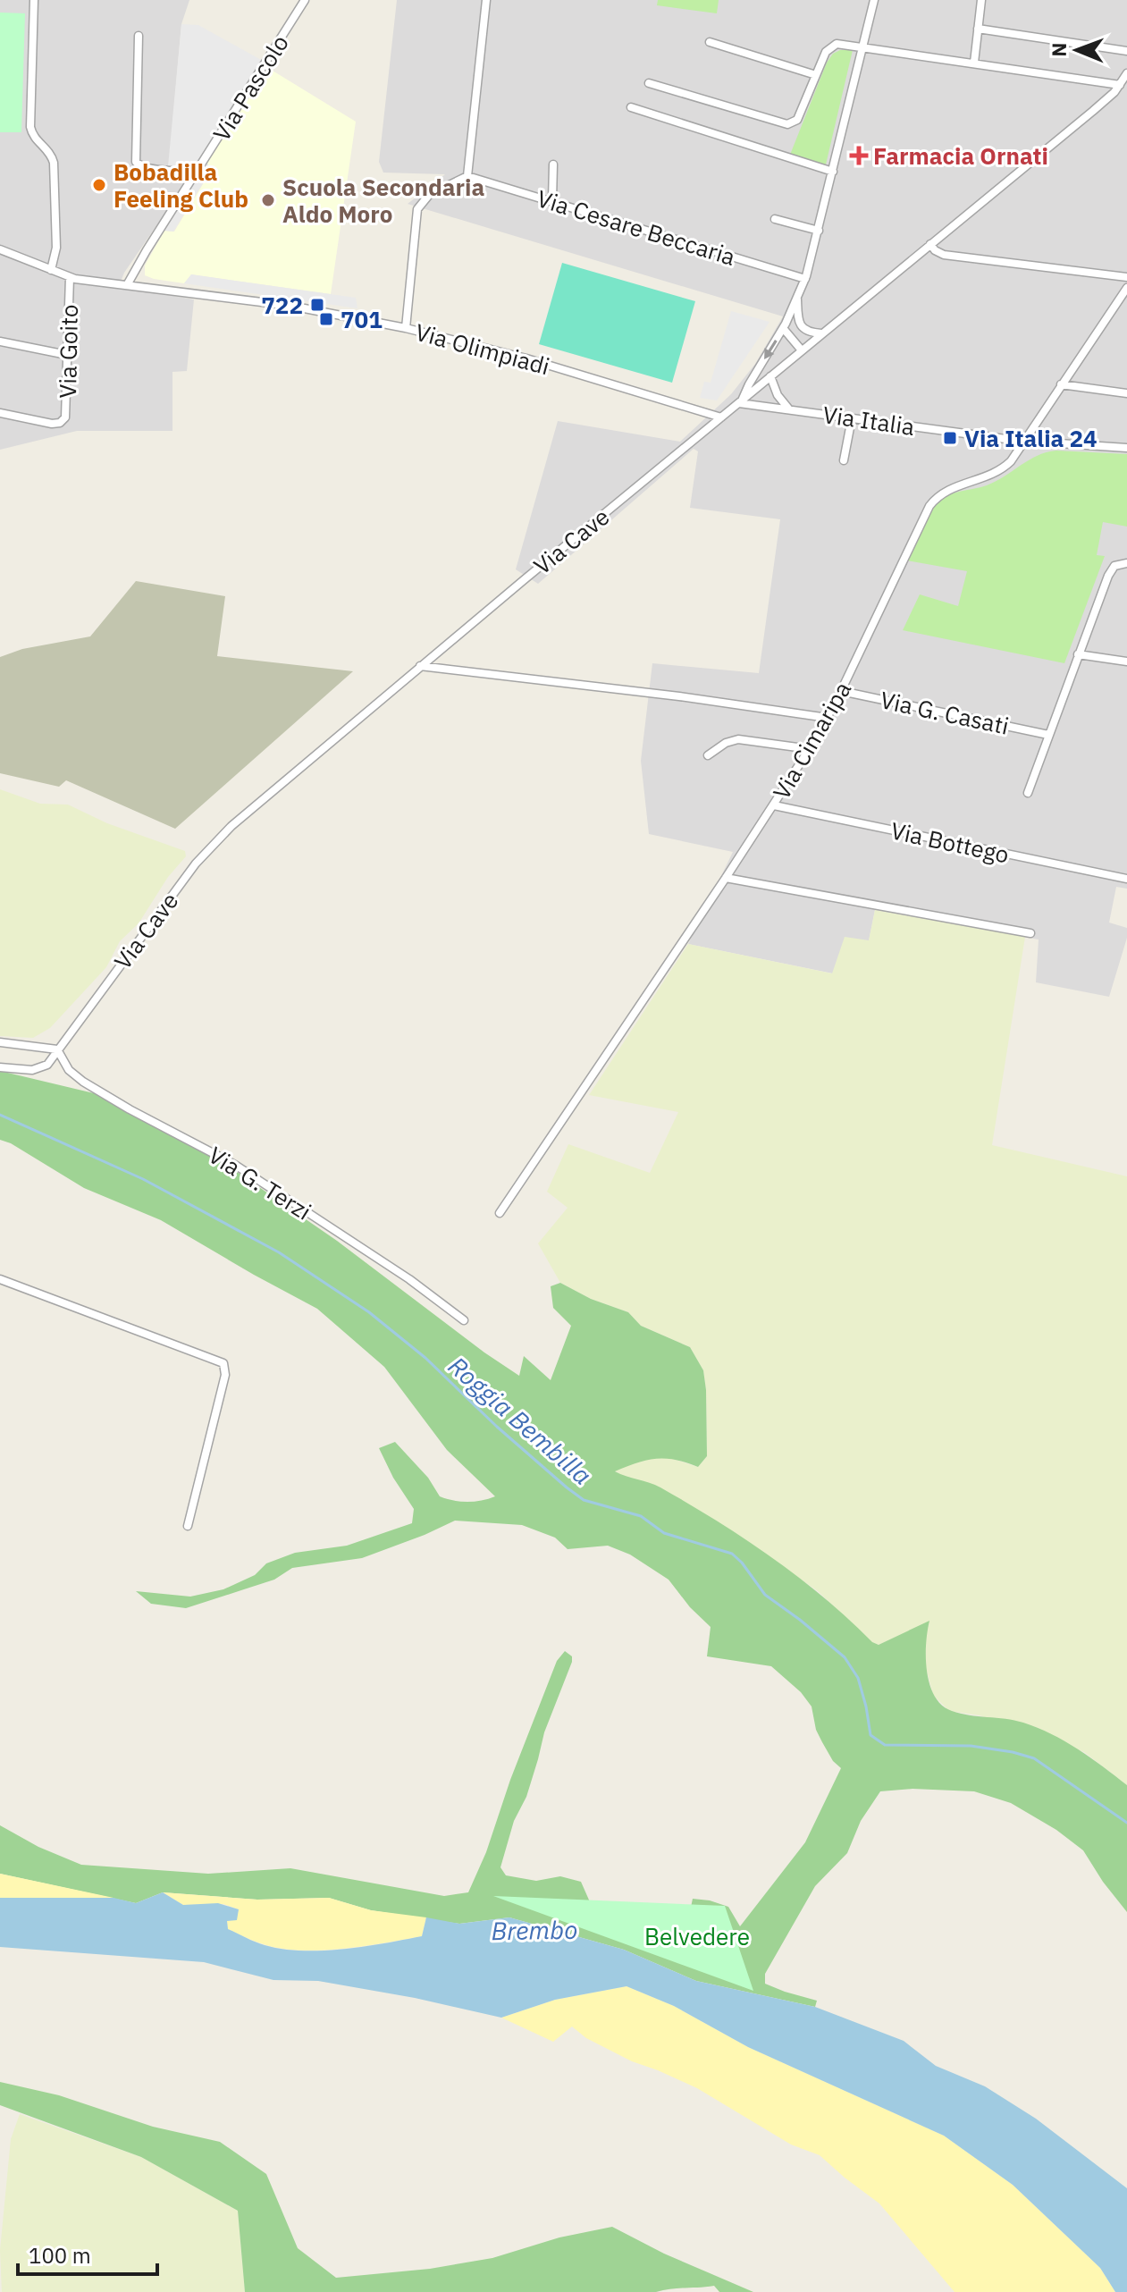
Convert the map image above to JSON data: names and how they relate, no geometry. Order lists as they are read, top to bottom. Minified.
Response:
{"streets":{"street":["Via Pascolo","Via Cesare Beccaria","Via Olimpiadi","Via Goito","Via Italia","Via Cave","Via G. Casati","Via Cimaripa","Via Bottego","Via G. Terzi"]},"crossings":[["Via Pascolo","Via Olimpiadi"],["Via Olimpiadi","Via Goito"],["Via Olimpiadi","Via Cave"],["Via Italia","Via Cave"],["Via Italia","Via Cimaripa"],["Via Cave","Via G. Terzi"],["Via G. Casati","Via Cimaripa"],["Via Cimaripa","Via Bottego"]],"water":["Roggia Bembilla","Brembo"],"parks":["Belvedere"],"places":{"health":["Farmacia Ornati"],"other":["Bobadilla Feeling Club","Scuola Secondaria Aldo Moro"],"transit":["722","701","Via Italia 24"]},"scale_bar":"100 m","north":"left"}
